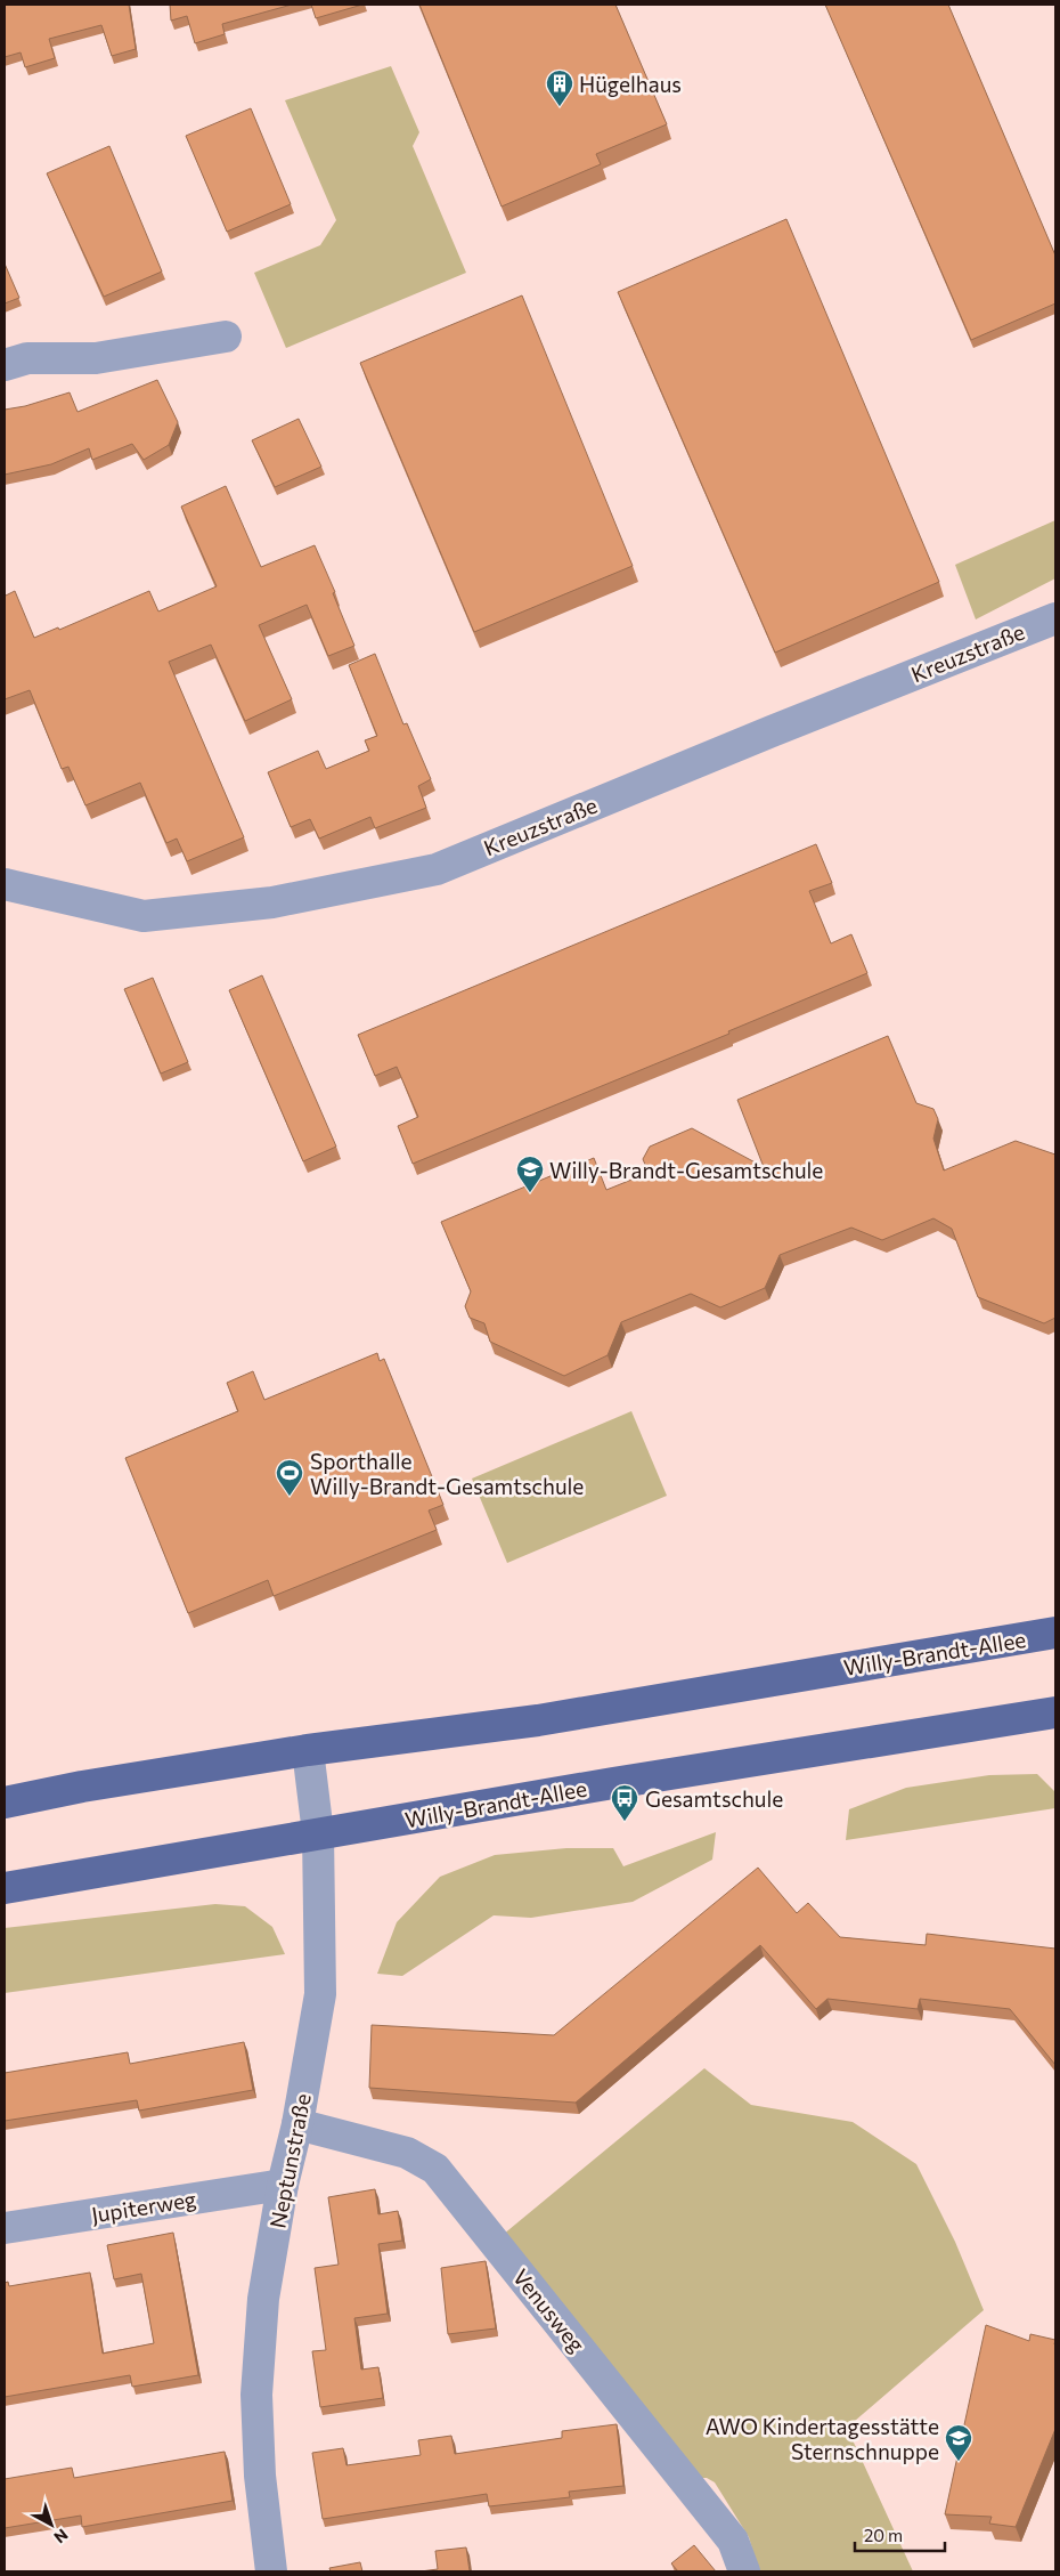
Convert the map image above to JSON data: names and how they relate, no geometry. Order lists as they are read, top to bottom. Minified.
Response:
{"streets":{"main road":["Willy-Brandt-Allee"],"street":["Kreuzstraße","Neptunstraße","Jupiterweg","Venusweg"]},"crossings":[["Willy-Brandt-Allee","Neptunstraße"],["Neptunstraße","Jupiterweg"],["Neptunstraße","Venusweg"]],"places":{"building":["Hügelhaus"],"school or university":["Willy-Brandt-Gesamtschule","AWO Kindertagesstätte Sternschnuppe"],"sports":["Sporthalle Willy-Brandt-Gesamtschule"],"bus stop":["Gesamtschule"]},"scale_bar":"20 m","north":"bottom right"}
